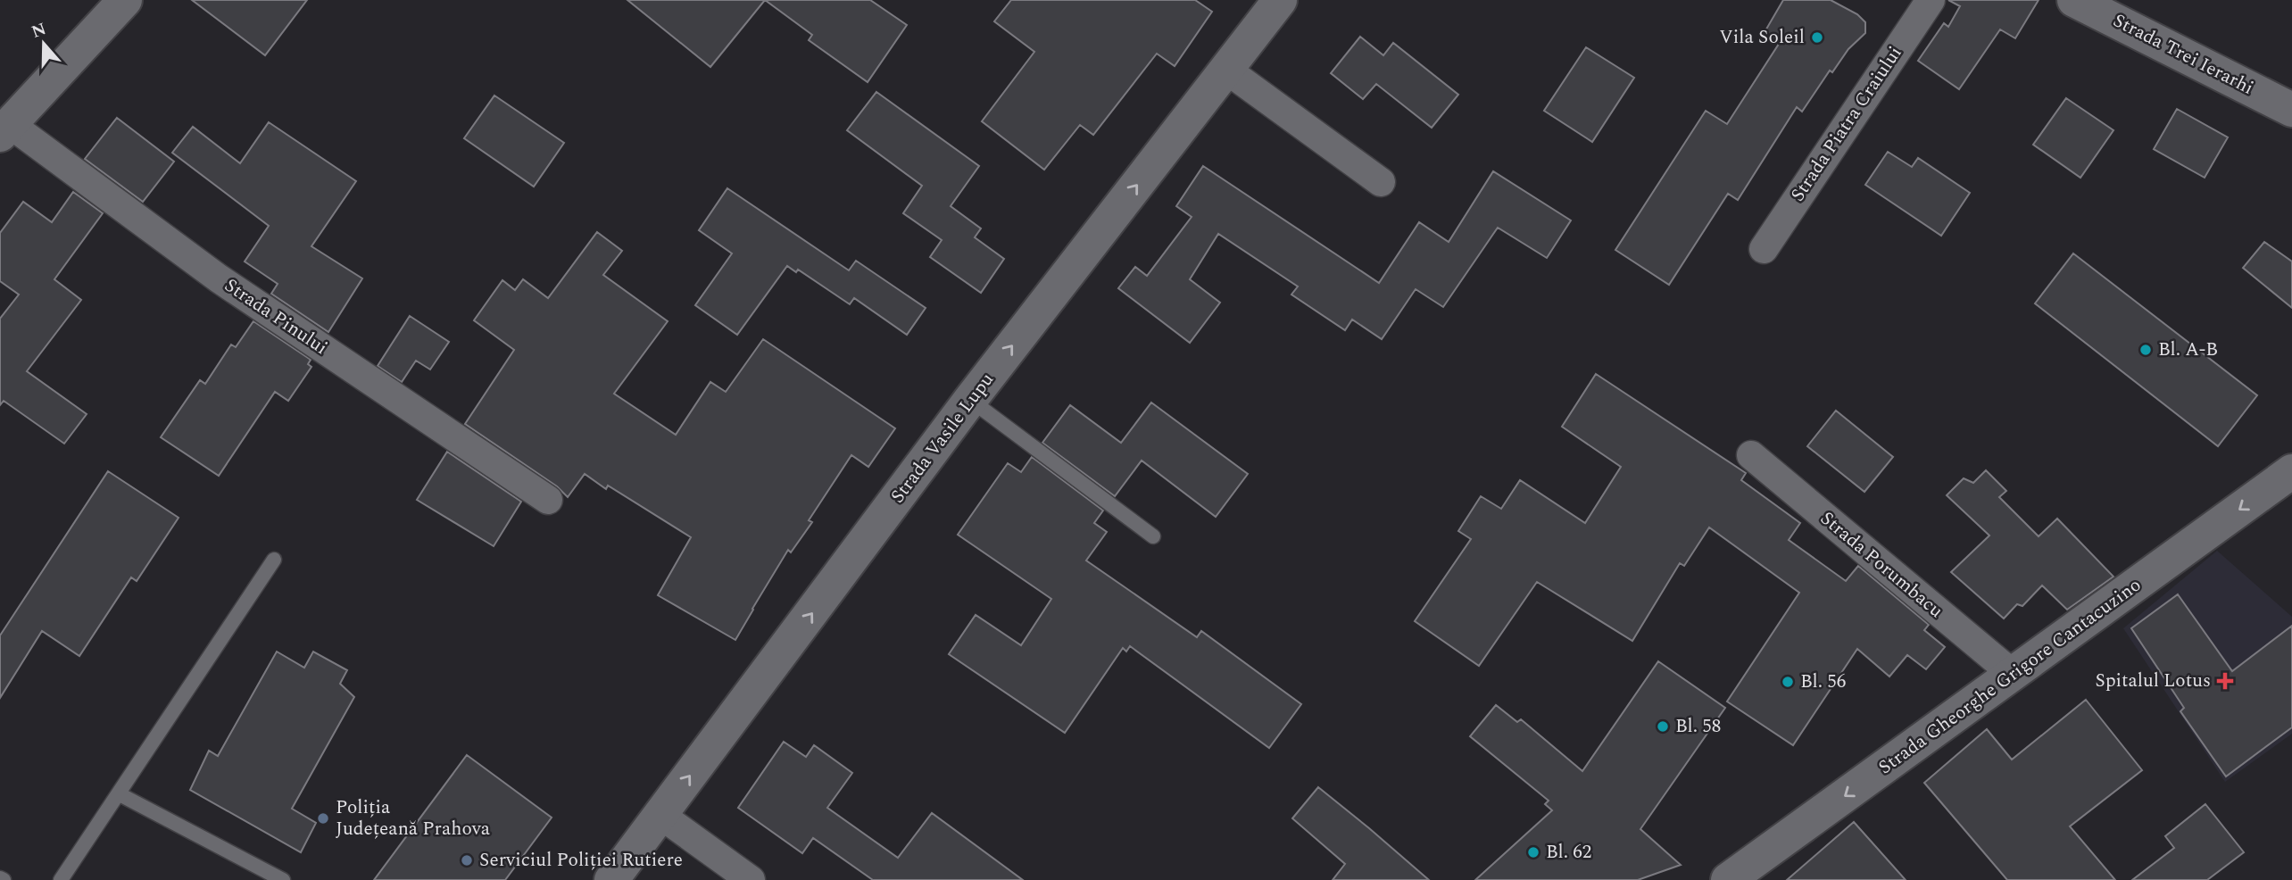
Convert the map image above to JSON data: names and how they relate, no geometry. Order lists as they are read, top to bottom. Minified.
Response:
{"streets":{"street":["Strada Trei Ierarhi","Strada Piatra Craiului","Strada Pinului","Strada Vasile Lupu","Strada Porumbacu","Strada Gheorghe Grigore Cantacuzino"]},"crossings":[["Strada Porumbacu","Strada Gheorghe Grigore Cantacuzino"]],"one_way":["Strada Vasile Lupu","Strada Gheorghe Grigore Cantacuzino"],"places":{"other":["Vila Soleil","Bl. A-B","Bl. 56","Bl. 58","Poliția Județeană Prahova","Bl. 62","Serviciul Poliției Rutiere"],"health":["Spitalul Lotus"]},"north":"top"}
